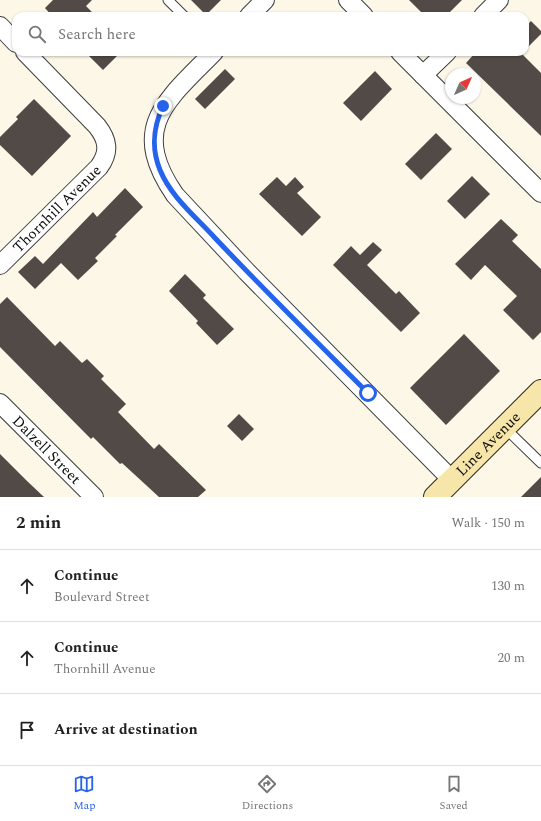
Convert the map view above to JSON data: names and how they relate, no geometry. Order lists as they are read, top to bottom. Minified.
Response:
{"streets":{"main road":["Line Avenue"],"street":["Thornhill Avenue","Dalzell Street"]},"north":"top right","page":{"search":"Search here","heading":["2 min","Walk · 150 m"],"list":[["Continue","Boulevard Street","130 m"],["Continue","Thornhill Avenue","20 m"],"Arrive at destination"],"nav":["Map","Directions","Saved"]}}
